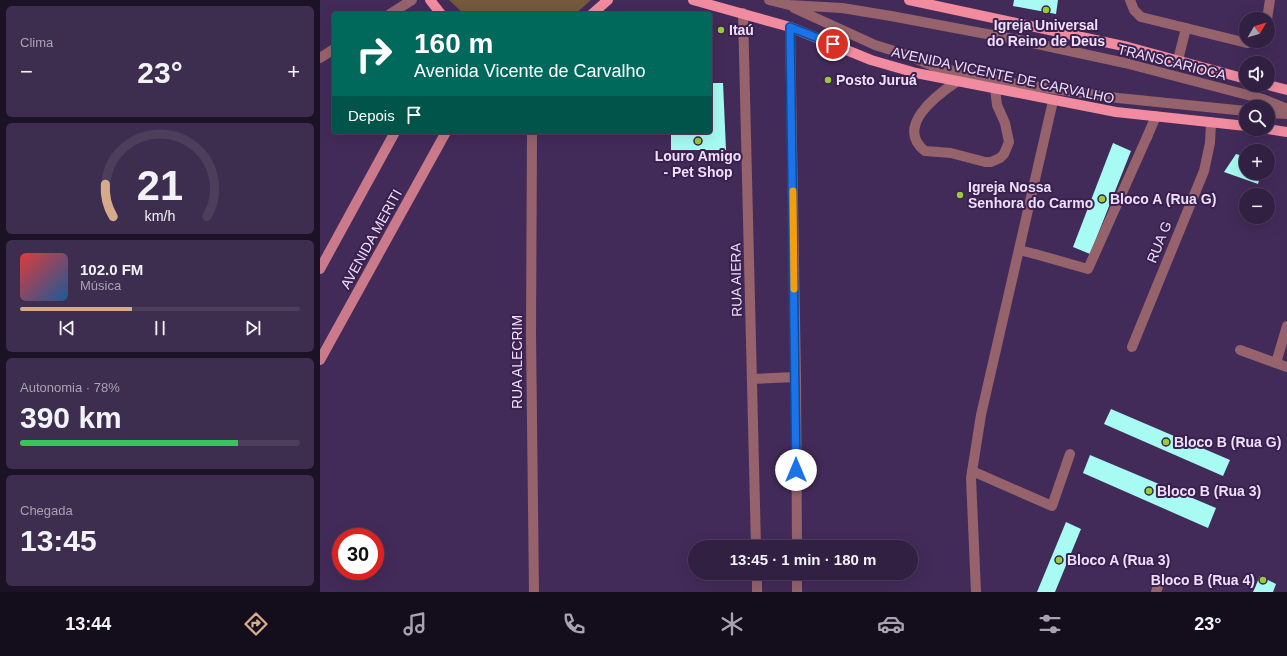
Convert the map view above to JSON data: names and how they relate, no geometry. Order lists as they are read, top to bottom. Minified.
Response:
{"streets":{"main road":["AVENIDA VICENTE DE CARVALHO","AVENIDA MERITI"],"street":["TRANSCARIOCA","RUA G","RUA AIERA","RUA ALECRIM"]},"crossings":[["AVENIDA VICENTE DE CARVALHO","RUA G"],["AVENIDA VICENTE DE CARVALHO","RUA AIERA"]],"places":["Igreja Universal do Reino de Deus","Itaú","Posto Juruá","Louro Amigo - Pet Shop","Igreja Nossa Senhora do Carmo","Bloco A (Rua G)","Bloco B (Rua G)","Bloco B (Rua 3)","Bloco A (Rua 3)","Bloco B (Rua 4)"],"north":"top right","page":{"tile":["Clima",["Autonomia · 78%","390 km"],["Chegada","13:45"]],"map_buttons":["+","−"],"turn":["160 m","Avenida Vicente de Carvalho"],"heat":["−","23°","+"],"then":"Depois","song":["102.0 FM","Música"],"limit":"30","trip":"13:45 · 1 min · 180 m","tabs":["13:44","23°"],"gauge":["21","km/h"]}}
